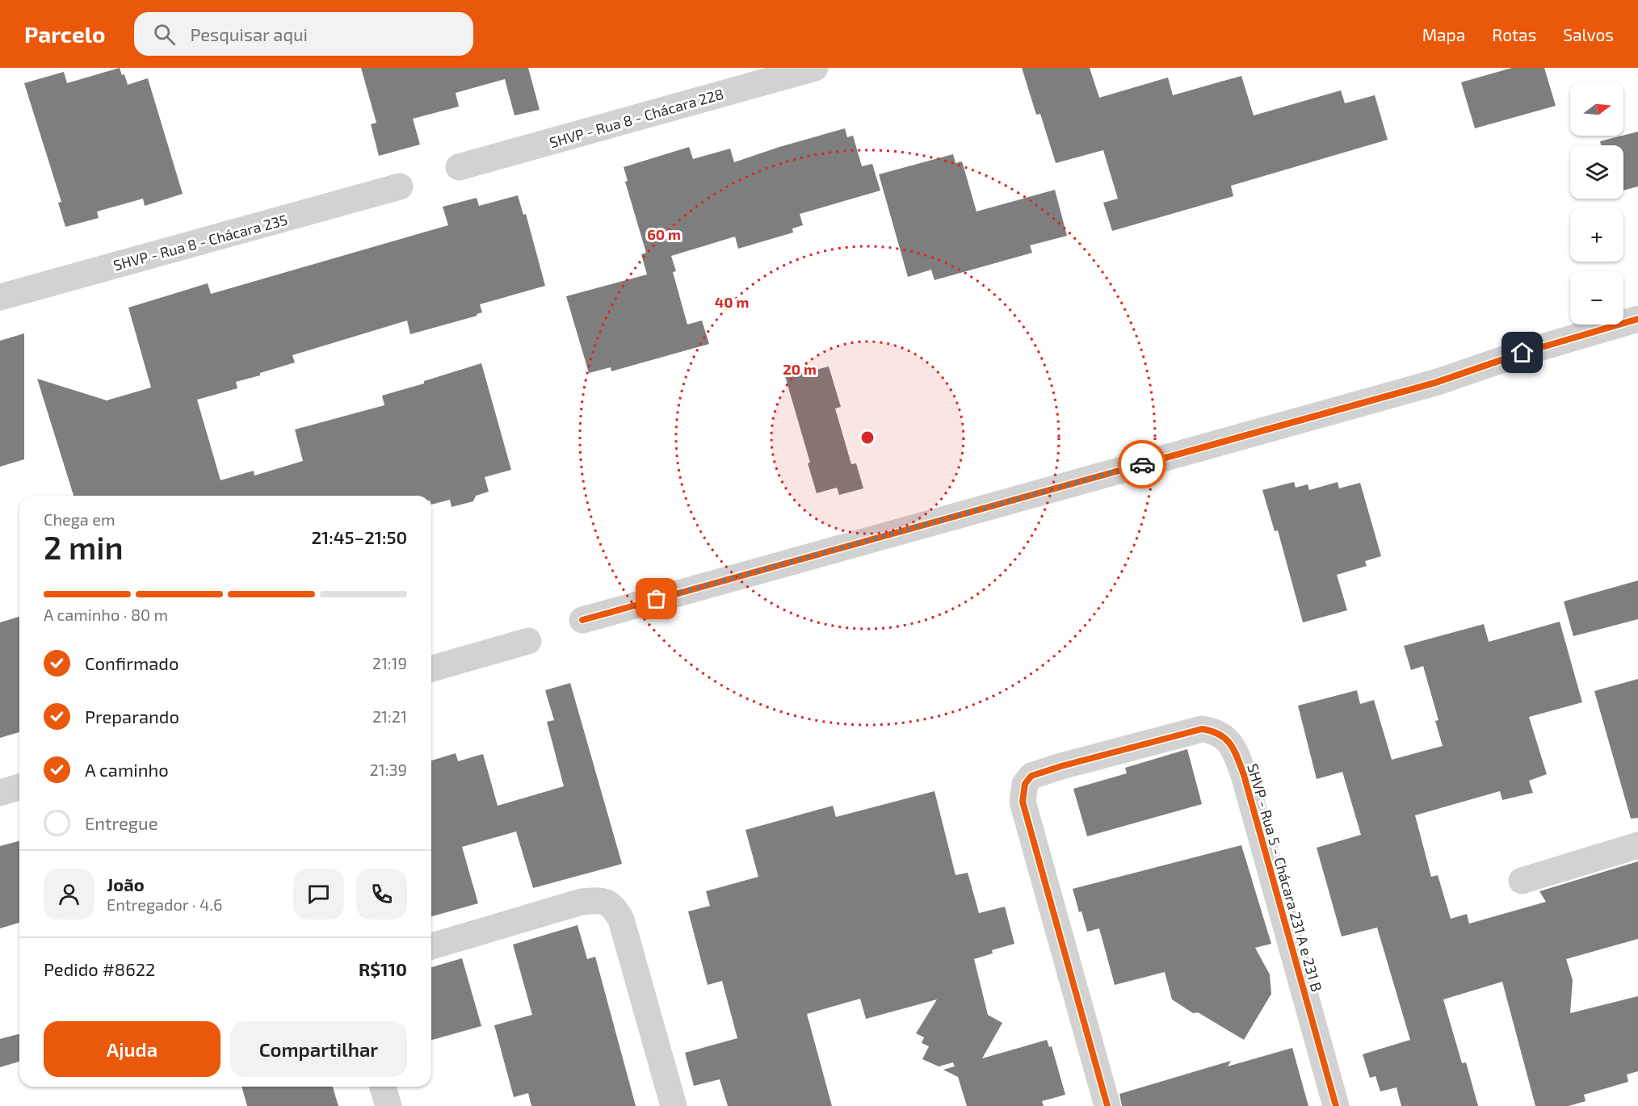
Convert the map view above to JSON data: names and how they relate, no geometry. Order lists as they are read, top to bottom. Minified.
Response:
{"streets":{"street":["SHVP - Rua 8 - Chácara 228","SHVP - Rua 8 - Chácara 235","SHVP - Rua 5 - Chácara 231 A e 231 B"]},"north":"right","page":{"header":"Parcelo","search":"Pesquisar aqui","nav":["Mapa","Rotas","Salvos"],"map_buttons":["+","−"],"heading":["2 min","Chega em","21:45–21:50"],"panel":["João","Entregador · 4.6","Pedido #8622","R$110"],"bar":"A caminho · 80 m","list":[["Confirmado","21:19"],["Preparando","21:21"],["A caminho","21:39"],"Entregue"],"buttons":["Ajuda","Compartilhar"]},"rings":["60 m","40 m","20 m"]}
